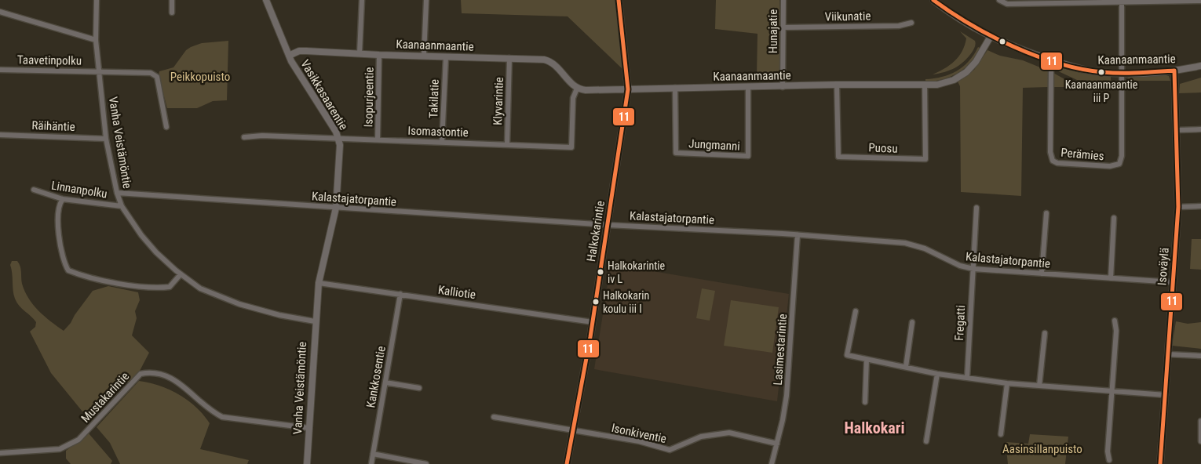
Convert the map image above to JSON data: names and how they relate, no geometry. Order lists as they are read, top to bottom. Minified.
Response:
{"streets":{"street":["Viikunatie","Hunajatie","Kaanaanmaantie","Taavetinpolku","Vasikkasaarentie","Isopurjeentie","Takilatie","Klyvarintie","Räihäntie","Isomastontie","Vanha Veistämöntie","Jungmanni","Puosu","Perämies","Linnanpolku","Kalastajatorpantie","Halkokarintie","Isoväylä","Kalliotie","Fregatti","Lasimestarintie","Kankkosentie","Mustakarintie","Isonkiventie"]},"crossings":[["Viikunatie","Hunajatie"],["Hunajatie","Kaanaanmaantie"],["Kaanaanmaantie","Vasikkasaarentie"],["Kaanaanmaantie","Isopurjeentie"],["Kaanaanmaantie","Takilatie"],["Kaanaanmaantie","Klyvarintie"],["Kaanaanmaantie","Isomastontie"],["Kaanaanmaantie","Jungmanni"],["Kaanaanmaantie","Puosu"],["Kaanaanmaantie","Perämies"],["Kaanaanmaantie","Halkokarintie"],["Kaanaanmaantie","Isoväylä"],["Taavetinpolku","Vanha Veistämöntie"],["Vasikkasaarentie","Isomastontie"],["Vasikkasaarentie","Vanha Veistämöntie"],["Vasikkasaarentie","Kalastajatorpantie"],["Vasikkasaarentie","Kalliotie"],["Isopurjeentie","Isomastontie"],["Takilatie","Isomastontie"],["Klyvarintie","Isomastontie"],["Räihäntie","Vanha Veistämöntie"],["Vanha Veistämöntie","Linnanpolku"],["Vanha Veistämöntie","Kalastajatorpantie"],["Vanha Veistämöntie","Mustakarintie"],["Kalastajatorpantie","Halkokarintie"],["Kalastajatorpantie","Isoväylä"],["Kalastajatorpantie","Fregatti"],["Kalastajatorpantie","Lasimestarintie"],["Halkokarintie","Kalliotie"],["Halkokarintie","Isonkiventie"],["Kalliotie","Kankkosentie"],["Lasimestarintie","Isonkiventie"]],"districts":["Halkokari"],"parks":["Peikkopuisto","Aasinsillanpuisto"],"places":["Kaanaanmaantie iii P","Halkokarintie iv L","Halkokarin koulu iii I"],"lines":["transit line 11"]}
